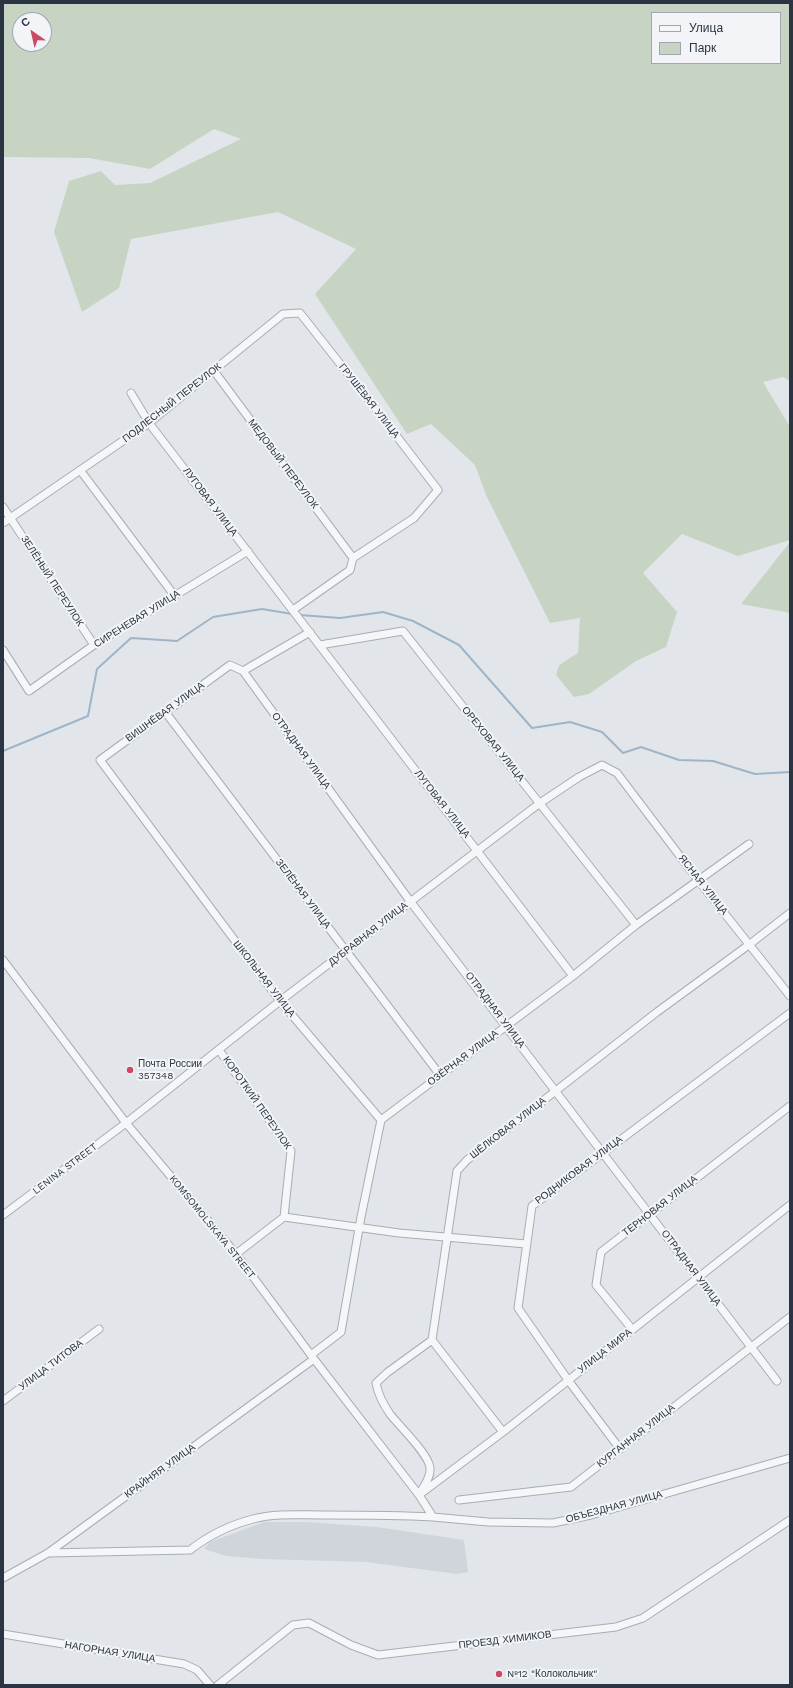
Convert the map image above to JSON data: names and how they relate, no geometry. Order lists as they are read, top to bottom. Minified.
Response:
{"streets":{"street":["ГРУШЁВАЯ УЛИЦА","ПОДЛЕСНЫЙ ПЕРЕУЛОК","МЕДОВЫЙ ПЕРЕУЛОК","ЛУГОВАЯ УЛИЦА","ЗЕЛЁНЫЙ ПЕРЕУЛОК","СИРЕНЕВАЯ УЛИЦА","ВИШНЁВАЯ УЛИЦА","ОРЕХОВАЯ УЛИЦА","ОТРАДНАЯ УЛИЦА","ЯСНАЯ УЛИЦА","ЗЕЛЁНАЯ УЛИЦА","ДУБРАВНАЯ УЛИЦА","ШКОЛЬНАЯ УЛИЦА","ОЗЁРНАЯ УЛИЦА","КОРОТКИЙ ПЕРЕУЛОК","ШЁЛКОВАЯ УЛИЦА","LENINA STREET","РОДНИКОВАЯ УЛИЦА","ТЕРНОВАЯ УЛИЦА","KOMSOMOLSKAYA STREET","УЛИЦА МИРА","УЛИЦА ТИТОВА","КУРГАННАЯ УЛИЦА","КРАЙНЯЯ УЛИЦА","ОБЪЕЗДНАЯ УЛИЦА","ПРОЕЗД ХИМИКОВ","НАГОРНАЯ УЛИЦА"]},"crossings":[["ГРУШЁВАЯ УЛИЦА","ПОДЛЕСНЫЙ ПЕРЕУЛОК"],["ГРУШЁВАЯ УЛИЦА","МЕДОВЫЙ ПЕРЕУЛОК"],["ПОДЛЕСНЫЙ ПЕРЕУЛОК","МЕДОВЫЙ ПЕРЕУЛОК"],["ПОДЛЕСНЫЙ ПЕРЕУЛОК","ЛУГОВАЯ УЛИЦА"],["ПОДЛЕСНЫЙ ПЕРЕУЛОК","ЗЕЛЁНЫЙ ПЕРЕУЛОК"],["ЛУГОВАЯ УЛИЦА","СИРЕНЕВАЯ УЛИЦА"],["ЛУГОВАЯ УЛИЦА","ОРЕХОВАЯ УЛИЦА"],["ЛУГОВАЯ УЛИЦА","ДУБРАВНАЯ УЛИЦА"],["ЛУГОВАЯ УЛИЦА","ОЗЁРНАЯ УЛИЦА"],["ЗЕЛЁНЫЙ ПЕРЕУЛОК","СИРЕНЕВАЯ УЛИЦА"],["ВИШНЁВАЯ УЛИЦА","ОТРАДНАЯ УЛИЦА"],["ВИШНЁВАЯ УЛИЦА","ЗЕЛЁНАЯ УЛИЦА"],["ВИШНЁВАЯ УЛИЦА","ШКОЛЬНАЯ УЛИЦА"],["ОРЕХОВАЯ УЛИЦА","ДУБРАВНАЯ УЛИЦА"],["ОРЕХОВАЯ УЛИЦА","ОЗЁРНАЯ УЛИЦА"],["ОТРАДНАЯ УЛИЦА","ДУБРАВНАЯ УЛИЦА"],["ОТРАДНАЯ УЛИЦА","ОЗЁРНАЯ УЛИЦА"],["ОТРАДНАЯ УЛИЦА","ШЁЛКОВАЯ УЛИЦА"],["ОТРАДНАЯ УЛИЦА","РОДНИКОВАЯ УЛИЦА"],["ОТРАДНАЯ УЛИЦА","ТЕРНОВАЯ УЛИЦА"],["ОТРАДНАЯ УЛИЦА","УЛИЦА МИРА"],["ОТРАДНАЯ УЛИЦА","КУРГАННАЯ УЛИЦА"],["ЯСНАЯ УЛИЦА","ДУБРАВНАЯ УЛИЦА"],["ЯСНАЯ УЛИЦА","ОЗЁРНАЯ УЛИЦА"],["ЯСНАЯ УЛИЦА","ШЁЛКОВАЯ УЛИЦА"],["ЗЕЛЁНАЯ УЛИЦА","ДУБРАВНАЯ УЛИЦА"],["ЗЕЛЁНАЯ УЛИЦА","ОЗЁРНАЯ УЛИЦА"],["ДУБРАВНАЯ УЛИЦА","ШКОЛЬНАЯ УЛИЦА"],["ДУБРАВНАЯ УЛИЦА","КОРОТКИЙ ПЕРЕУЛОК"],["ДУБРАВНАЯ УЛИЦА","LENINA STREET"],["ДУБРАВНАЯ УЛИЦА","KOMSOMOLSKAYA STREET"],["ШКОЛЬНАЯ УЛИЦА","ОЗЁРНАЯ УЛИЦА"],["LENINA STREET","KOMSOMOLSKAYA STREET"],["РОДНИКОВАЯ УЛИЦА","УЛИЦА МИРА"],["РОДНИКОВАЯ УЛИЦА","КУРГАННАЯ УЛИЦА"],["ТЕРНОВАЯ УЛИЦА","УЛИЦА МИРА"],["KOMSOMOLSKAYA STREET","УЛИЦА МИРА"],["KOMSOMOLSKAYA STREET","КРАЙНЯЯ УЛИЦА"],["KOMSOMOLSKAYA STREET","ОБЪЕЗДНАЯ УЛИЦА"],["КРАЙНЯЯ УЛИЦА","ОБЪЕЗДНАЯ УЛИЦА"]],"places":["Почта России 357348","№12 \"Колокольчик\""],"legend":["Улица","Парк"],"north":"top left"}
